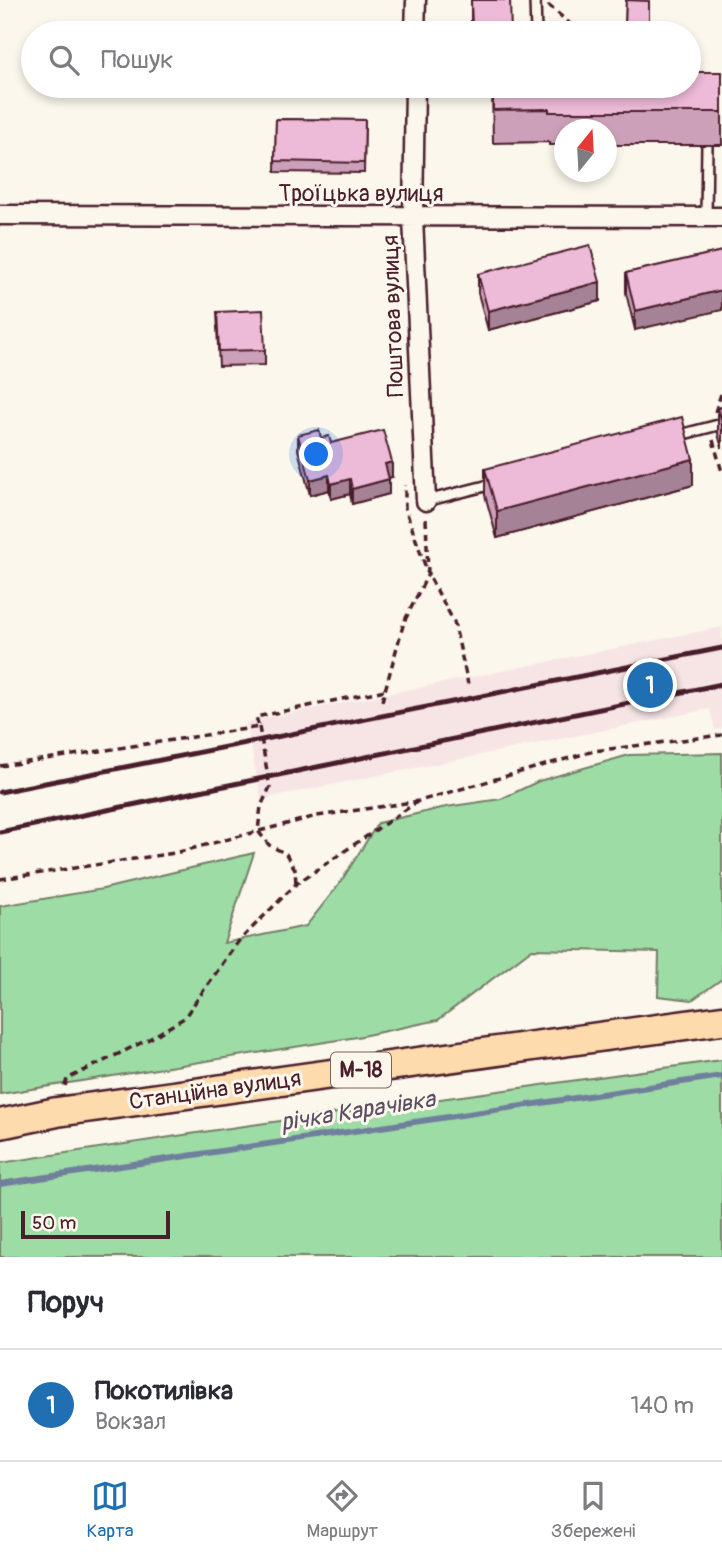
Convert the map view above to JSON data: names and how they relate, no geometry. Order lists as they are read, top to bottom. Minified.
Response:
{"streets":{"highway":["М-18","Станційна вулиця"],"street":["Троїцька вулиця","Поштова вулиця"]},"crossings":[["Троїцька вулиця","Поштова вулиця"]],"water":["річка Карачівка"],"scale_bar":"50 m","north":"top","page":{"search":"Пошук","pins":"1","scale":"50 m","heading":"Поруч","list":[{"mark":"1","name":"Покотилівка","note":"Вокзал","value":"140 m"}],"nav":["Карта","Маршрут","Збережені"]}}
